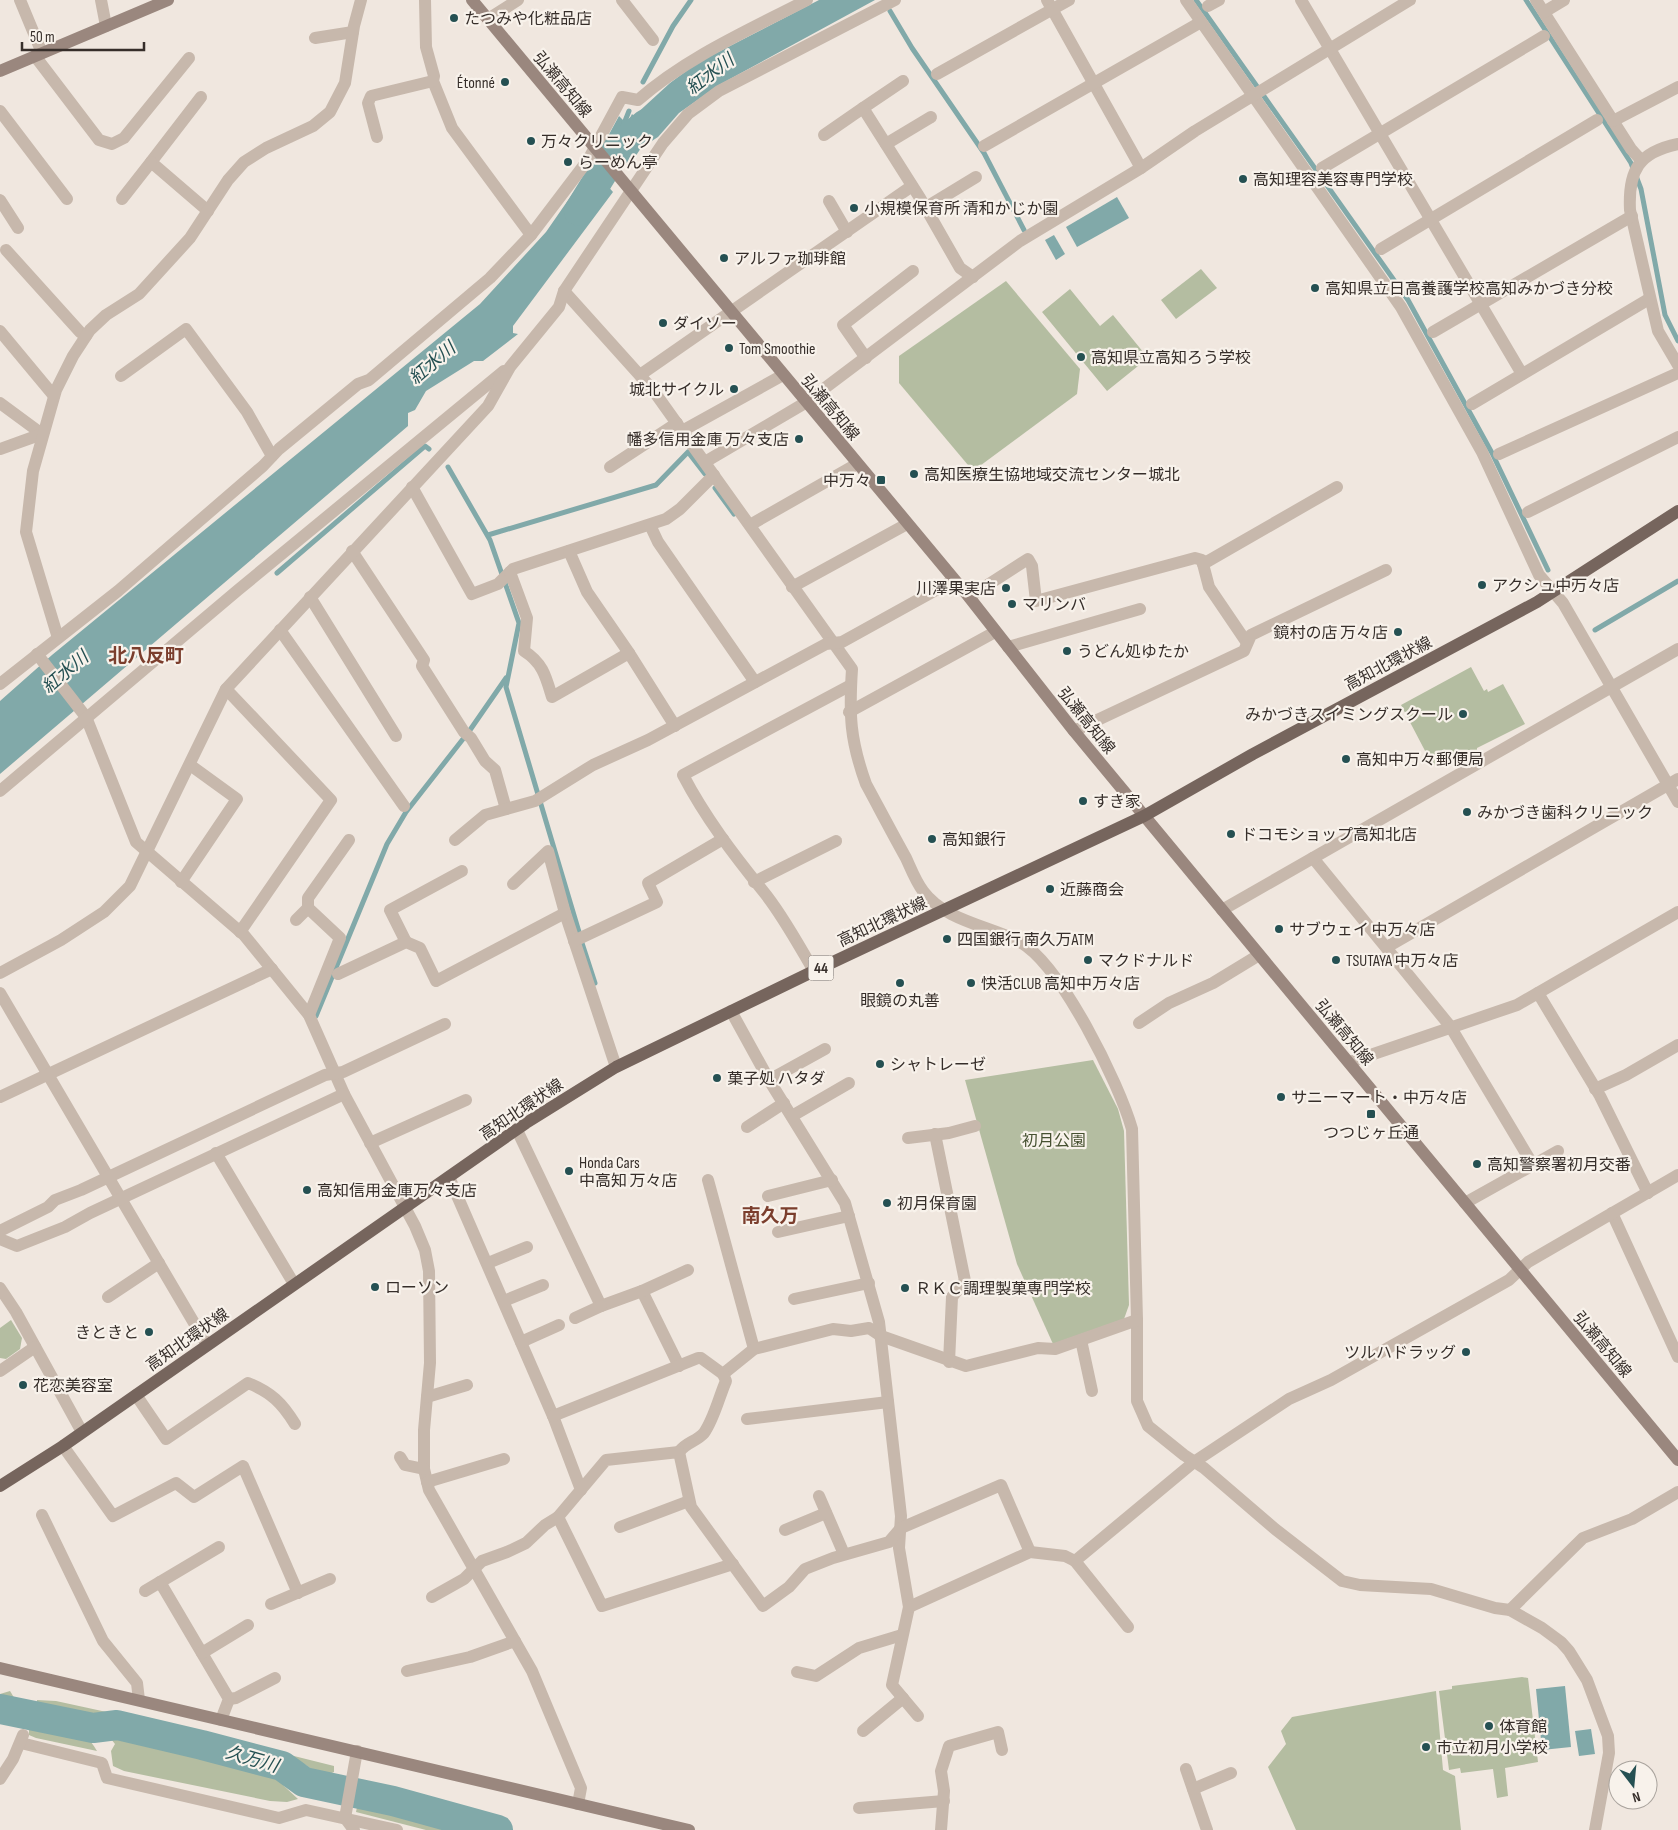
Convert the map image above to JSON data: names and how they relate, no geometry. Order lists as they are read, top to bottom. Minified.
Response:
{"streets":{"main road":["弘瀬高知線","高知北環状線","44"]},"crossings":[["弘瀬高知線","高知北環状線"]],"districts":["北八反町","南久万"],"water":["紅水川","久万川"],"parks":["初月公園"],"places":{"other":["たつみや化粧品店","Étonné","万々クリニック","らーめん亭","高知理容美容専門学校","小規模保育所 清和かじか園","アルファ珈琲館","高知県立日高養護学校高知みかづき分校","ダイソー","Tom Smoothie","高知県立高知ろう学校","城北サイクル","幡多信用金庫 万々支店","高知医療生協地域交流センター城北","アクシュ中万々店","川澤果実店","マリンバ","鏡村の店 万々店","うどん処ゆたか","みかづきスイミングスクール","高知中万々郵便局","すき家","みかづき歯科クリニック","ドコモショップ高知北店","高知銀行","近藤商会","サブウェイ 中万々店","四国銀行 南久万ATM","マクドナルド","TSUTAYA 中万々店","眼鏡の丸善","快活CLUB 高知中万々店","シャトレーゼ","菓子処 ハタダ","サニーマート・中万々店","高知警察署初月交番","Honda Cars 中高知 万々店","高知信用金庫万々支店","初月保育園","ローソン","ＲＫＣ調理製菓専門学校","きときと","ツルハドラッグ","花恋美容室","体育館","市立初月小学校"],"transit":["中万々","つつじヶ丘通"]},"scale_bar":"50 m","north":"bottom"}
